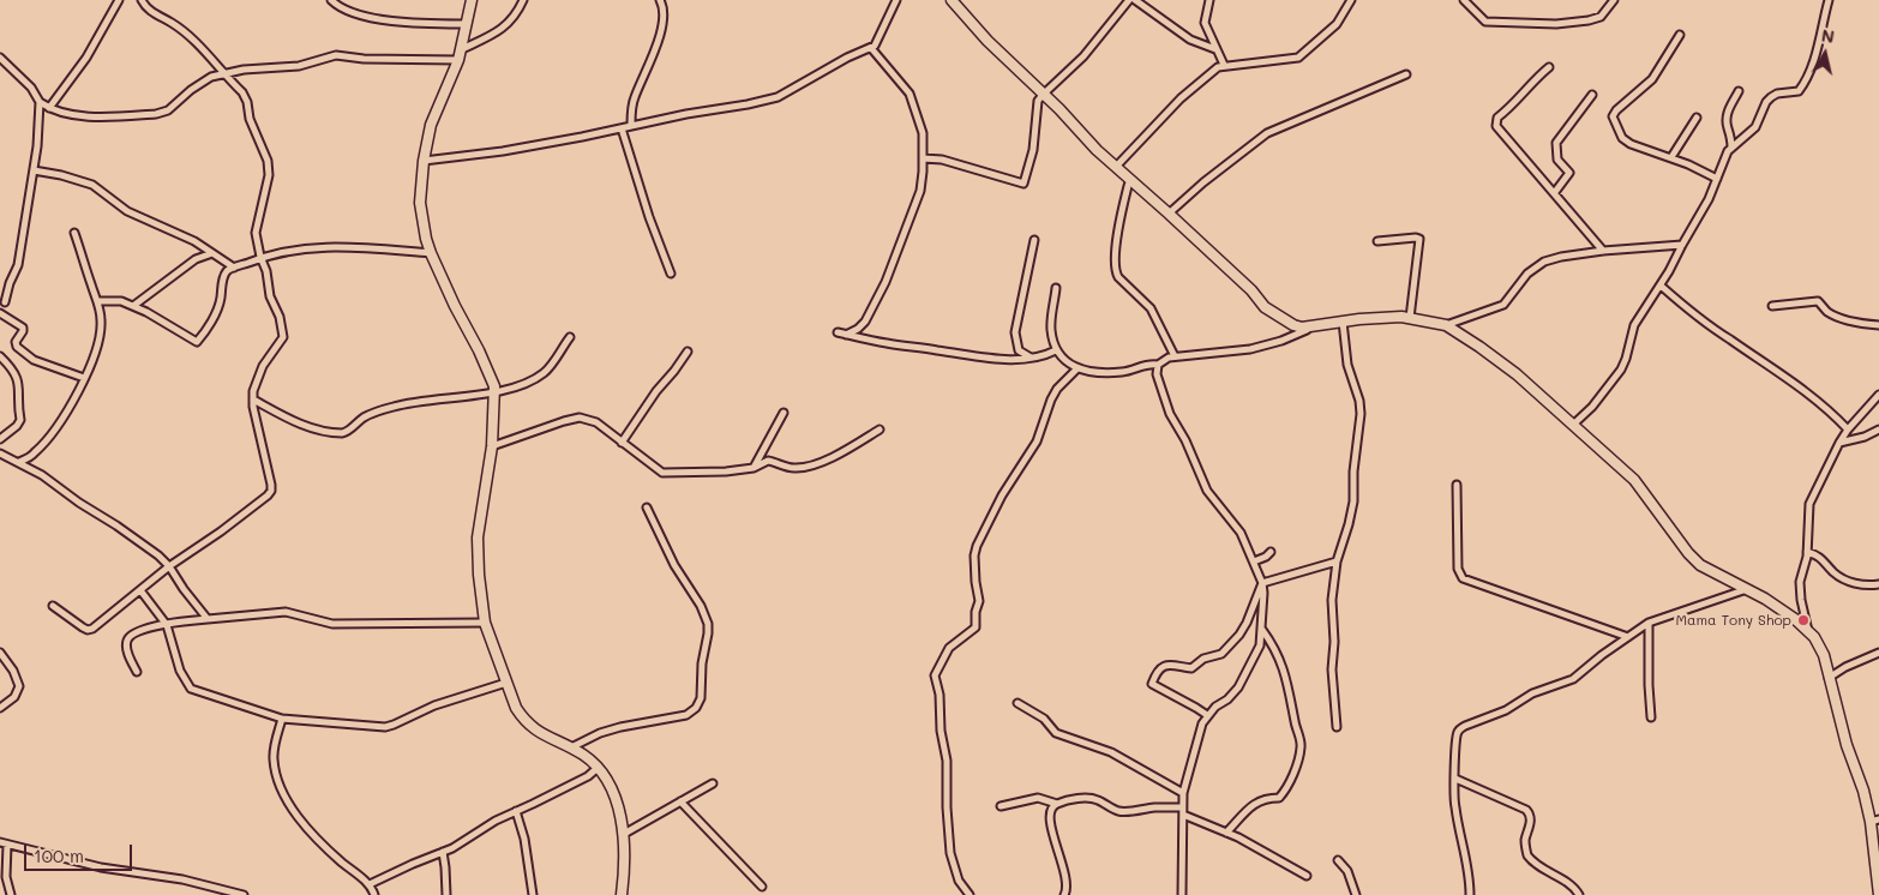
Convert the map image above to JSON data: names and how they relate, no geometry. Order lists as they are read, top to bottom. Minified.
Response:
{"places":["Mama Tony Shop"],"scale_bar":"100 m","north":"top"}
